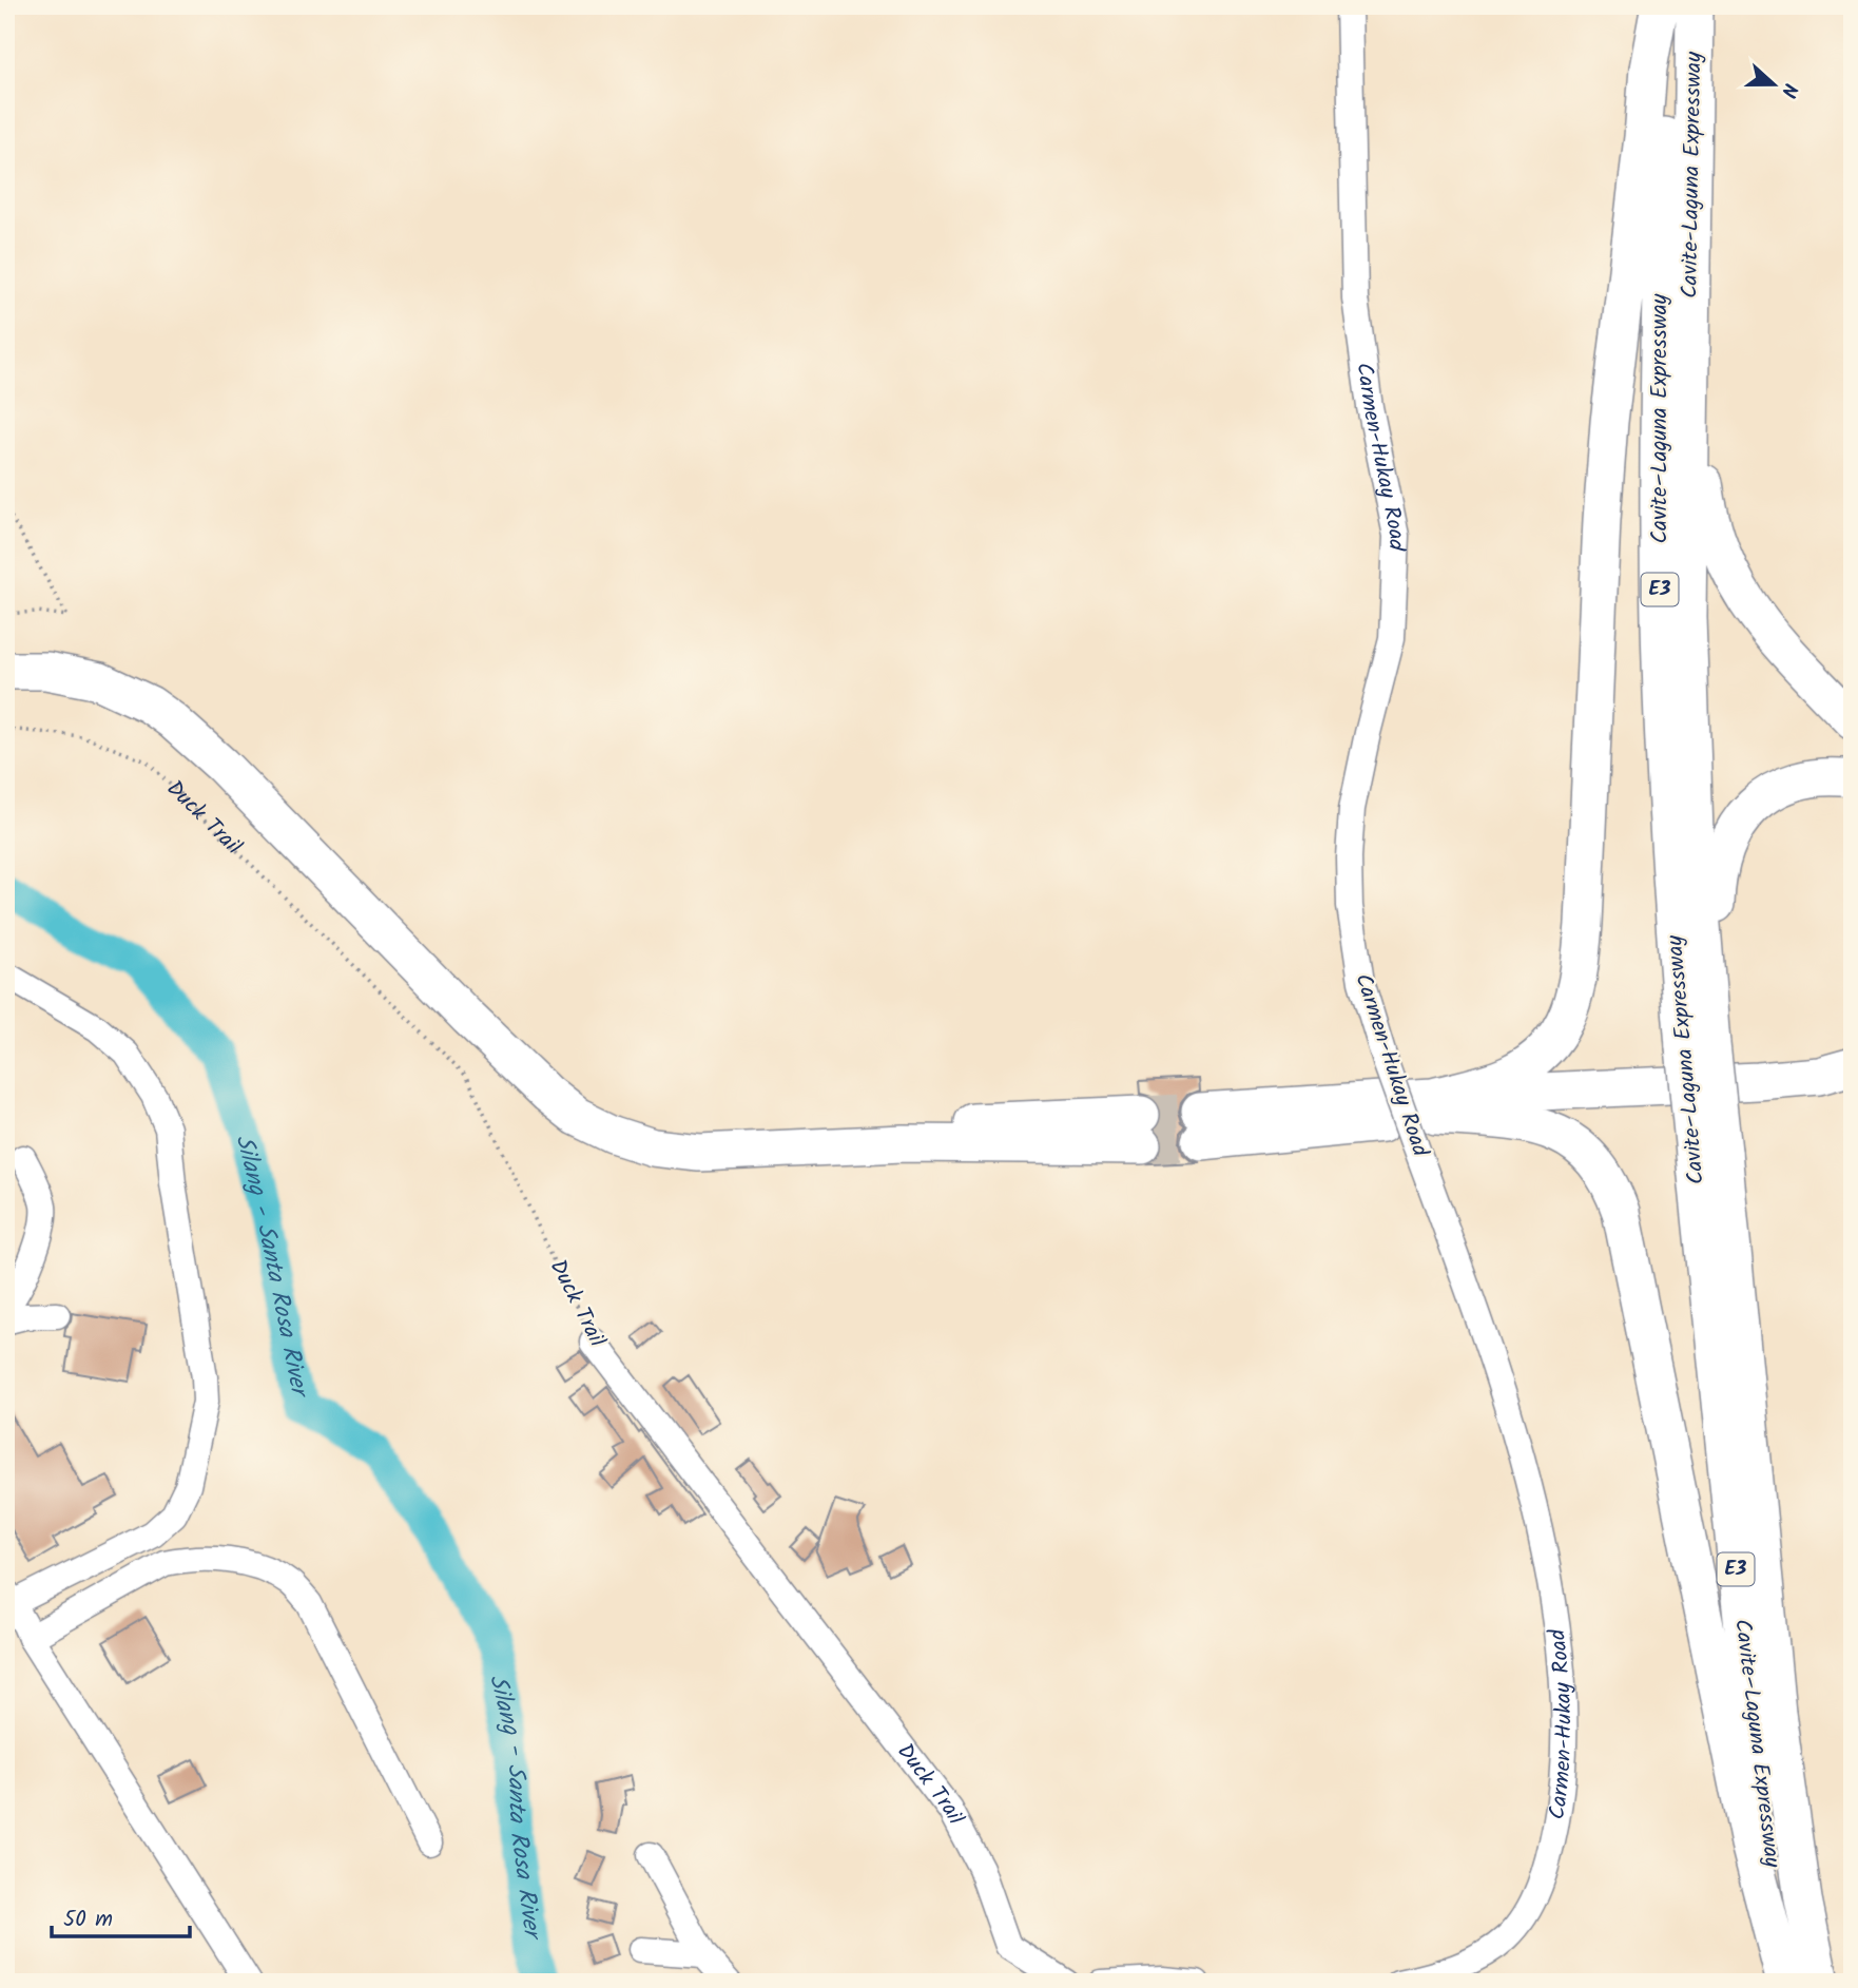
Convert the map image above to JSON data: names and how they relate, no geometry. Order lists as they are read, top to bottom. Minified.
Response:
{"streets":{"highway":["Cavite-Laguna Expressway","Cavite–Laguna Expressway","E3"],"street":["Carmen-Hukay Road","Duck Trail"]},"crossings":[["Cavite-Laguna Expressway","Cavite–Laguna Expressway"]],"water":["Silang - Santa Rosa River"],"scale_bar":"50 m","north":"right"}
